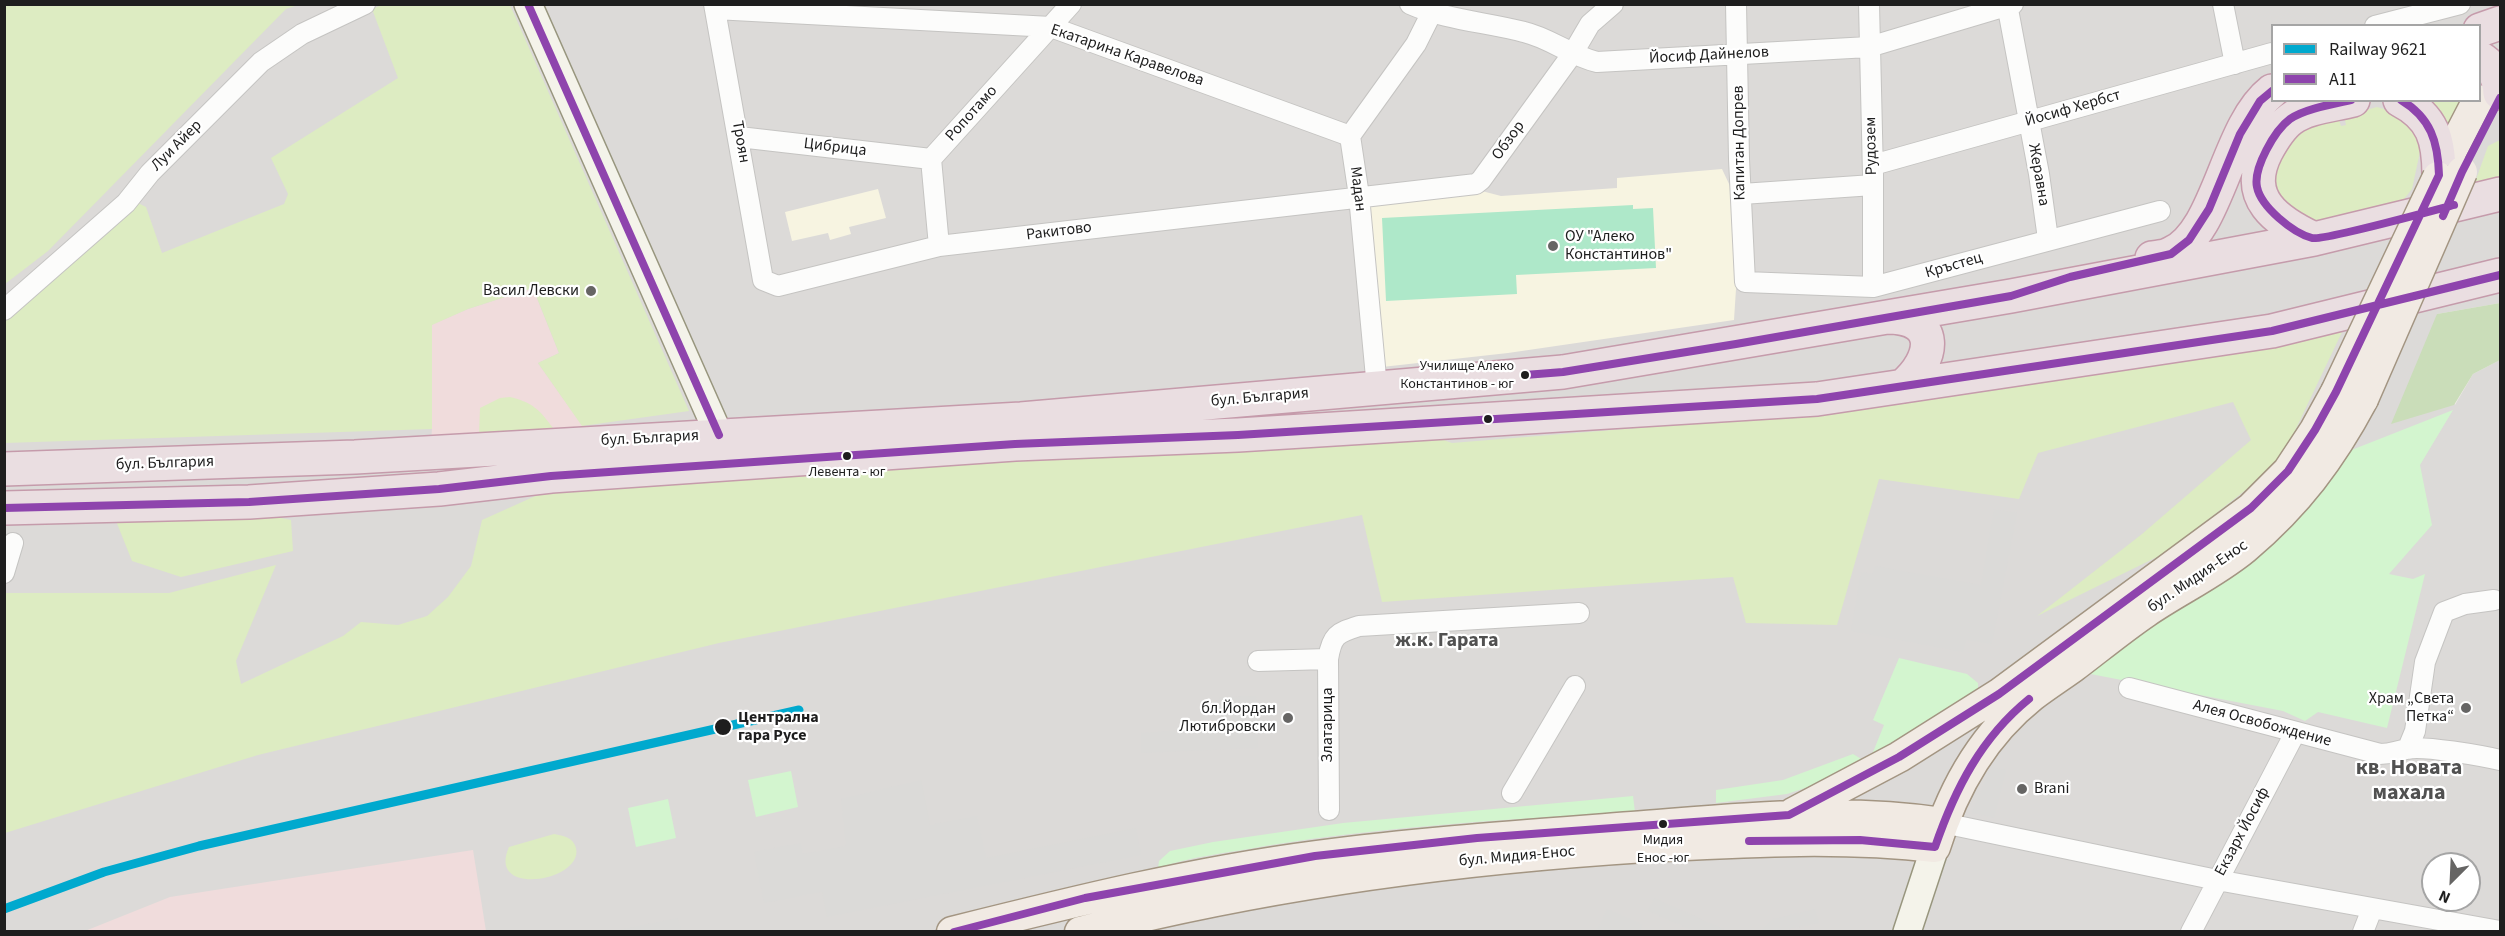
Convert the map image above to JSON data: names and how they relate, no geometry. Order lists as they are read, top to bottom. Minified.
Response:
{"streets":{"highway":["бул. България"],"main road":["бул. Мидия-Енос"],"street":["Екатарина Каравелова","Йосиф Дайнелов","Йосиф Хербст","Ропотамо","Обзор","Троян","Капитан Допрев","Луи Айер","Рудозем","Цибрица","Жеравна","Мадан","Ракитово","Кръстец","Алея Освобождение","Златарица","Екзарх Йосиф"]},"crossings":[["Екатарина Каравелова","Ропотамо"],["Екатарина Каравелова","Троян"],["Екатарина Каравелова","Мадан"],["Йосиф Дайнелов","Обзор"],["Йосиф Дайнелов","Капитан Допрев"],["Йосиф Дайнелов","Рудозем"],["Йосиф Дайнелов","Жеравна"],["Йосиф Хербст","Рудозем"],["Йосиф Хербст","Жеравна"],["Ропотамо","Цибрица"],["Обзор","Мадан"],["Обзор","Ракитово"],["Троян","Цибрица"],["Троян","Ракитово"],["Капитан Допрев","Кръстец"],["Рудозем","Кръстец"],["Жеравна","Кръстец"],["Мадан","Ракитово"],["Мадан","бул. България"],["бул. Мидия-Енос","Екзарх Йосиф"],["Алея Освобождение","Екзарх Йосиф"]],"districts":["ж.к. Гарата","кв. Новата махала"],"places":["ОУ \"Алеко Константинов\"","Васил Левски","Училище Алеко Константинов - юг","Левента - юг","Храм „Света Петка“","бл.Йордан Лютибровски","Централна гара Русе","Brani","Мидия Енос -юг"],"lines":["transit line А11","rail line 9621"],"legend":["Railway 9621","А11"],"north":"bottom left"}
